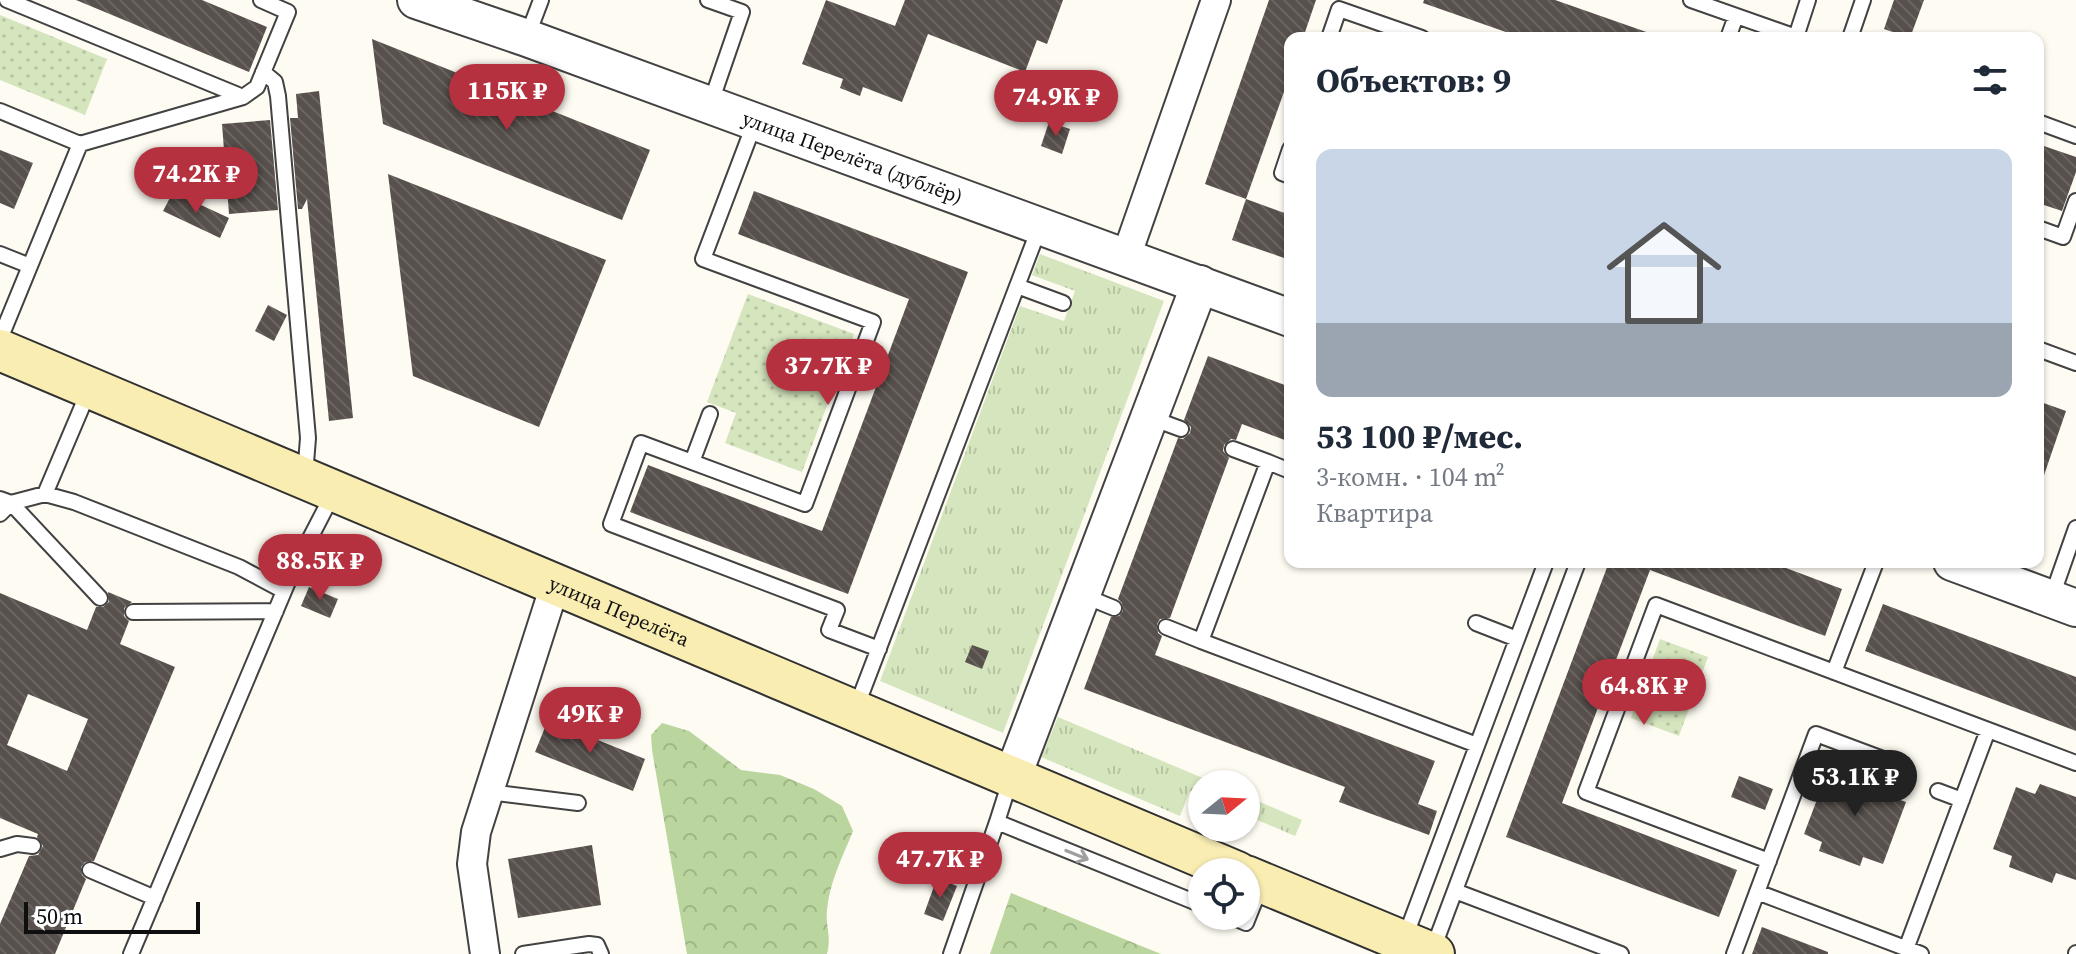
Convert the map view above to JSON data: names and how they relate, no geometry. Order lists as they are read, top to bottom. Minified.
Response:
{"streets":{"main road":["улица Перелёта"],"street":["улица Перелёта (дублёр)"]},"scale_bar":"50 m","north":"right","page":{"heading":"Объектов: 9","price":["115K ₽","74.9K ₽","74.2K ₽","37.7K ₽","88.5K ₽","64.8K ₽","49K ₽","53.1K ₽","47.7K ₽"],"list":[{"name":"53 100 ₽/мес.","note":"3-комн. · 104 m² · Квартира"}],"scale":"50 m"}}
